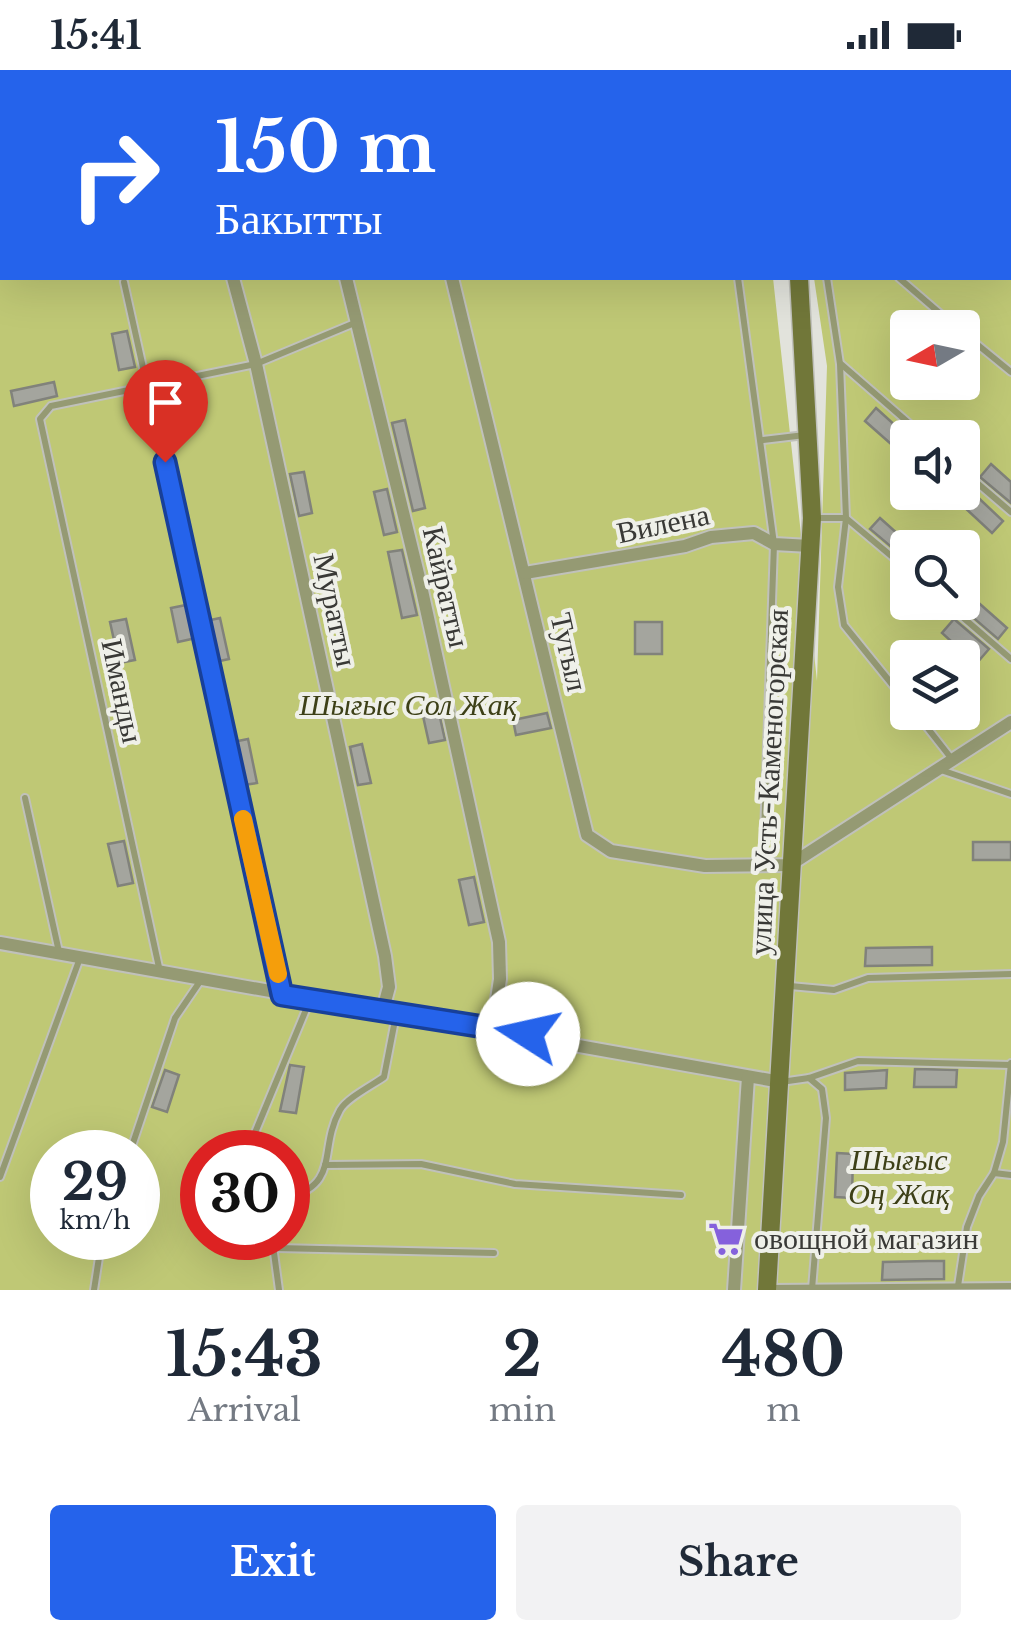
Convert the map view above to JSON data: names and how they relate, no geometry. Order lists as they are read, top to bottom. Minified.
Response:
{"streets":{"street":["Вилена","Кайратты","Муратты","Тугыл","улица Усть-Каменогорская"],"lane":["Иманды"]},"crossings":[["Вилена","Тугыл"],["Вилена","улица Усть-Каменогорская"],["Тугыл","улица Усть-Каменогорская"]],"parks":["Шығыс Сол Жақ","Шығыс Оң Жақ"],"places":{"supermarket":["овощной магазин"]},"north":"left","page":{"status":"15:41","turn":["150 m","Бакытты"],"speed":"29 km/h","limit":"30","eta":["15:43","Arrival","2","min","480","m"],"buttons":["Exit","Share"]}}
